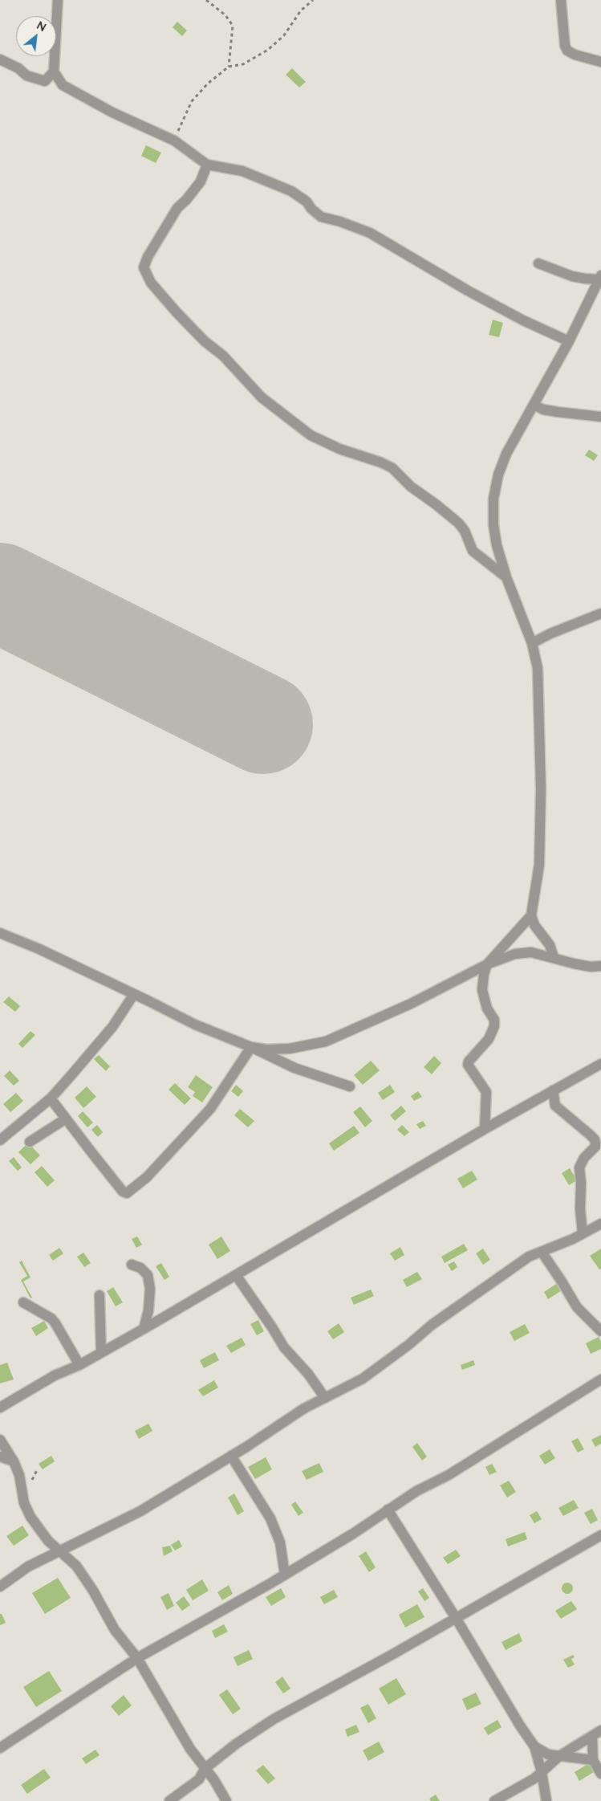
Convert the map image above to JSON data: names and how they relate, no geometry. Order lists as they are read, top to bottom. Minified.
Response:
{"north":"top right"}
